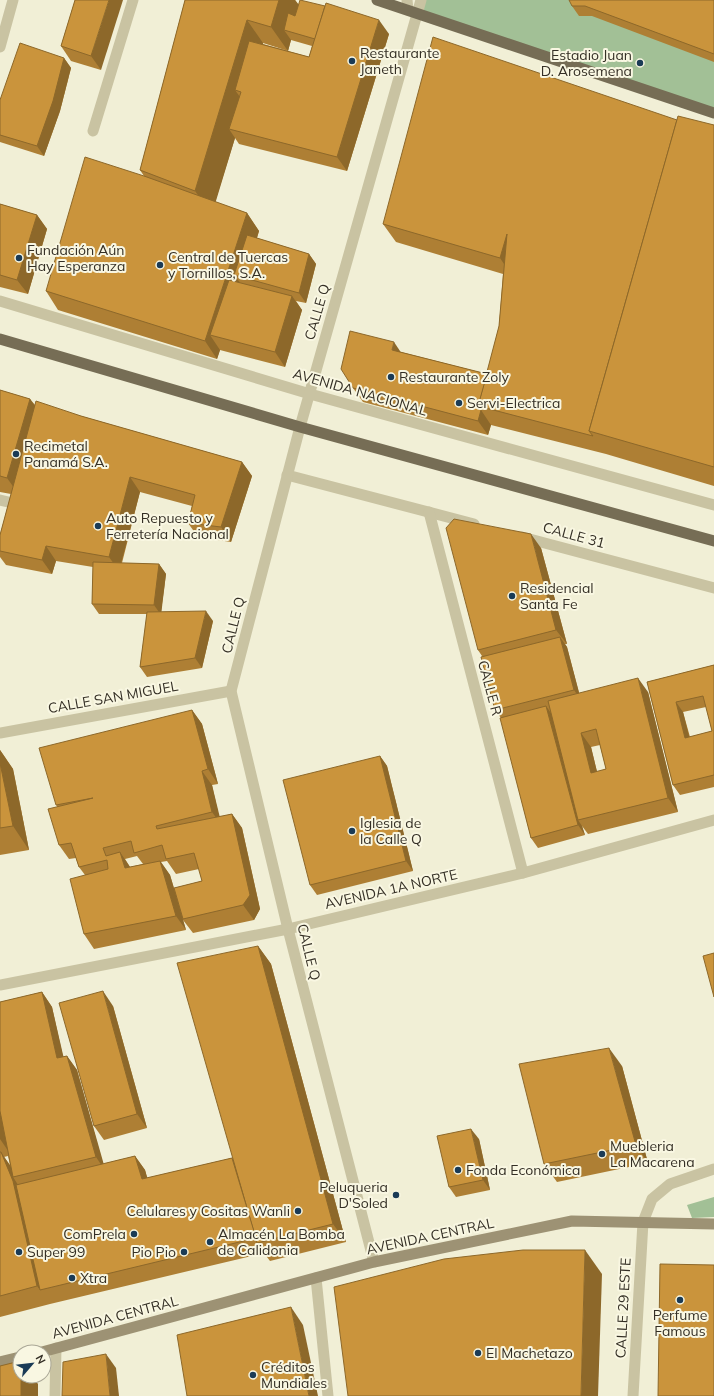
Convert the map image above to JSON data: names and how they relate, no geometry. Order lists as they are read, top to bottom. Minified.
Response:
{"streets":{"main road":["AVENIDA CENTRAL"],"street":["CALLE Q","AVENIDA NACIONAL","CALLE 31","CALLE R","CALLE SAN MIGUEL","AVENIDA 1A NORTE","CALLE 29 ESTE"]},"crossings":[["CALLE Q","AVENIDA NACIONAL"],["CALLE Q","CALLE SAN MIGUEL"],["CALLE Q","AVENIDA 1A NORTE"],["CALLE Q","AVENIDA CENTRAL"],["CALLE R","AVENIDA 1A NORTE"],["AVENIDA CENTRAL","CALLE 29 ESTE"]],"places":["Restaurante Janeth","Estadio Juan D. Arosemena","Fundación Aún Hay Esperanza","Central de Tuercas y Tornillos, S.A.","Restaurante Zoly","Servi-Electrica","Recimetal Panamá S.A.","Auto Repuesto y Ferretería Nacional","Residencial Santa Fe","Iglesia de la Calle Q","Muebleria La Macarena","Fonda Económica","Peluqueria D'Soled","Celulares y Cositas Wanli","ComPrela","Almacén La Bomba de Calidonia","Super 99","Pio Pio","Xtra","Perfume Famous","El Machetazo","Créditos Mundiales"],"north":"top right"}
